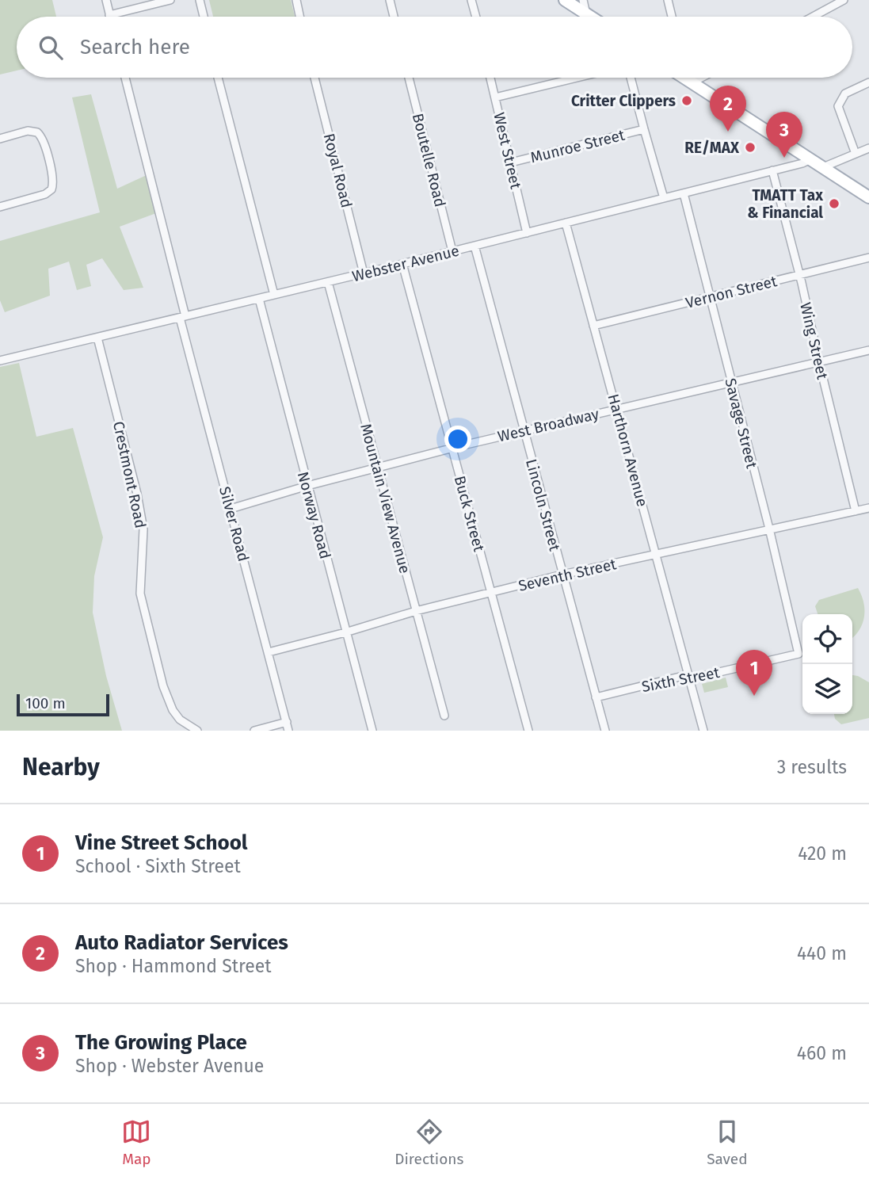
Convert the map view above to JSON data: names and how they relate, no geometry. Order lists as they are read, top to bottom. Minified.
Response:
{"streets":{"street":["Munroe Street","West Street","Boutelle Road","Royal Road","Webster Avenue","Vernon Street","Wing Street","Savage Street","West Broadway","Harthorn Avenue","Crestmont Road","Mountain View Avenue","Lincoln Street","Buck Street","Norway Road","Silver Road","Seventh Street","Sixth Street"]},"crossings":[["Munroe Street","West Street"],["West Street","Webster Avenue"],["Boutelle Road","Webster Avenue"],["Royal Road","Webster Avenue"],["Webster Avenue","Wing Street"],["Webster Avenue","Savage Street"],["Webster Avenue","Harthorn Avenue"],["Webster Avenue","Crestmont Road"],["Webster Avenue","Mountain View Avenue"],["Webster Avenue","Lincoln Street"],["Webster Avenue","Buck Street"],["Webster Avenue","Norway Road"],["Webster Avenue","Silver Road"],["Vernon Street","Wing Street"],["Vernon Street","Savage Street"],["Vernon Street","Harthorn Avenue"],["Wing Street","West Broadway"],["Wing Street","Seventh Street"],["Savage Street","West Broadway"],["Savage Street","Seventh Street"],["Savage Street","Sixth Street"],["West Broadway","Harthorn Avenue"],["West Broadway","Mountain View Avenue"],["West Broadway","Lincoln Street"],["West Broadway","Buck Street"],["West Broadway","Norway Road"],["West Broadway","Silver Road"],["Harthorn Avenue","Seventh Street"],["Harthorn Avenue","Sixth Street"],["Mountain View Avenue","Seventh Street"],["Lincoln Street","Seventh Street"],["Lincoln Street","Sixth Street"],["Buck Street","Seventh Street"],["Norway Road","Seventh Street"],["Silver Road","Seventh Street"]],"places":["Critter Clippers","RE/MAX","TMATT Tax & Financial"],"scale_bar":"100 m","page":{"search":"Search here","pins":["2","3","1"],"scale":"100 m","heading":["Nearby","3 results"],"list":[{"mark":"1","name":"Vine Street School","note":"School · Sixth Street","value":"420 m"},{"mark":"2","name":"Auto Radiator Services","note":"Shop · Hammond Street","value":"440 m"},{"mark":"3","name":"The Growing Place","note":"Shop · Webster Avenue","value":"460 m"}],"nav":["Map","Directions","Saved"]}}
